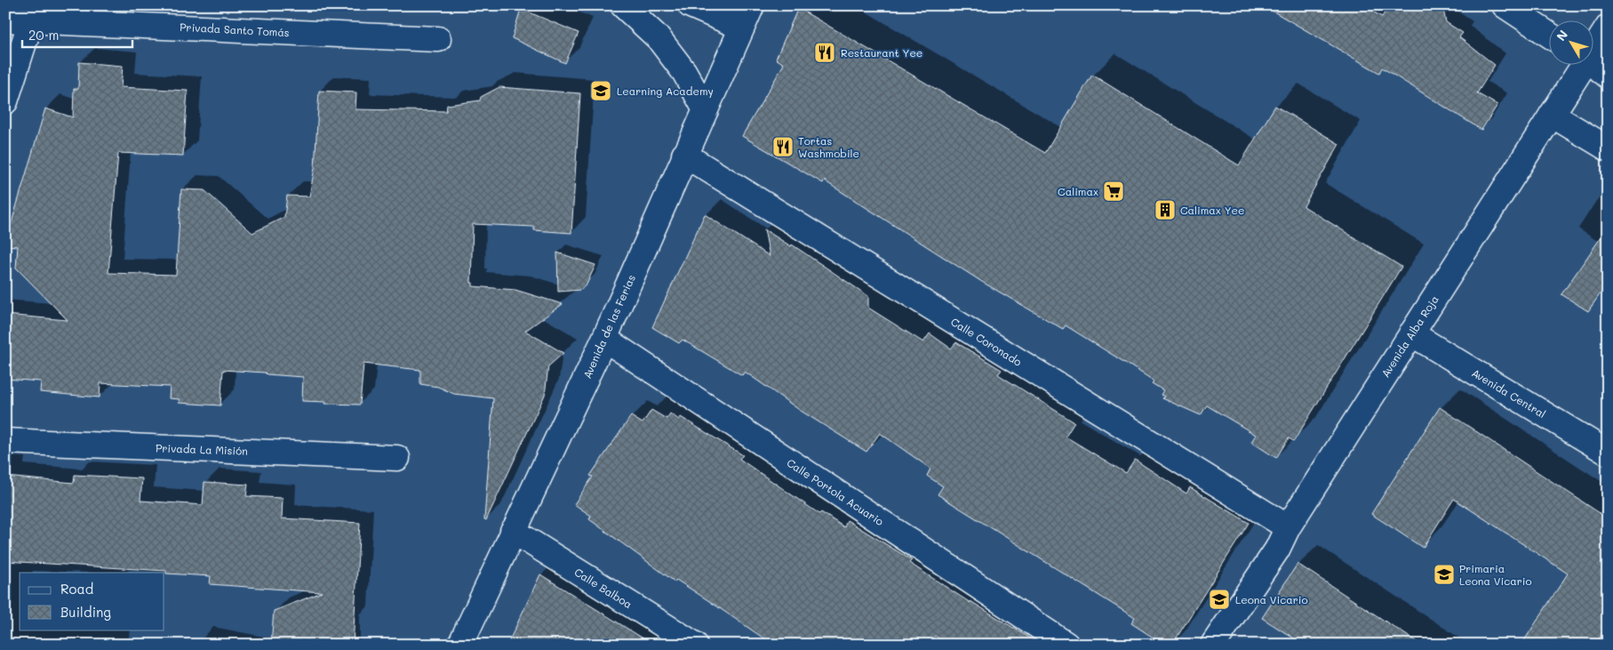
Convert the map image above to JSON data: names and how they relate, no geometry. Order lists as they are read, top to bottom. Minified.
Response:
{"streets":{"street":["Privada Santo Tomás","Avenida de las Ferias","Avenida Alba Roja","Calle Coronado","Avenida Central","Privada La Misión","Calle Portola Acuario","Calle Balboa"]},"crossings":[["Avenida de las Ferias","Calle Coronado"],["Avenida de las Ferias","Calle Portola Acuario"],["Avenida de las Ferias","Calle Balboa"],["Avenida Alba Roja","Calle Coronado"],["Avenida Alba Roja","Avenida Central"]],"places":{"restaurant":["Restaurant Yee","Tortas Washmobile"],"school or university":["Learning Academy","Primaria Leona Vicario","Leona Vicario"],"supermarket":["Calimax"],"building":["Calimax Yee"]},"legend":["Road","Building"],"scale_bar":"20 m","north":"top left"}
